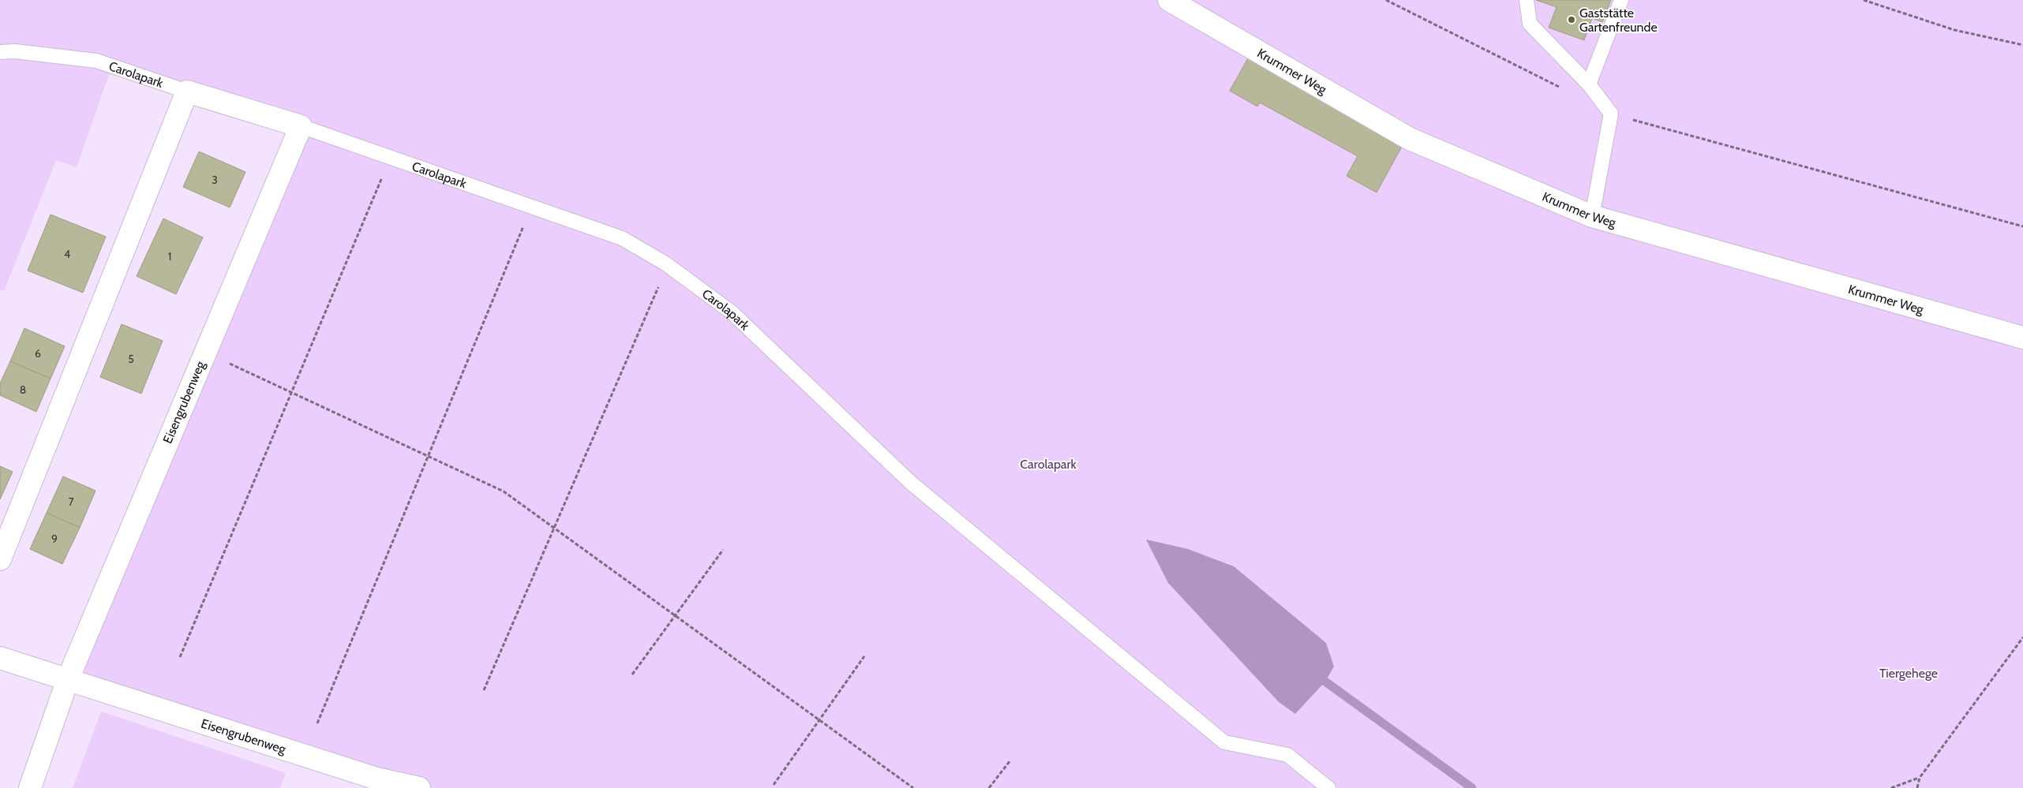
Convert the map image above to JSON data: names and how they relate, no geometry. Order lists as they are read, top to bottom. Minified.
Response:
{"streets":{"street":["Krummer Weg","Carolapark","Eisengrubenweg"]},"crossings":[["Carolapark","Eisengrubenweg"]],"parks":["Carolapark","Tiergehege"],"places":["Gaststätte Gartenfreunde"],"house_numbers":["3","4","1","6","5","8","7","9"]}
